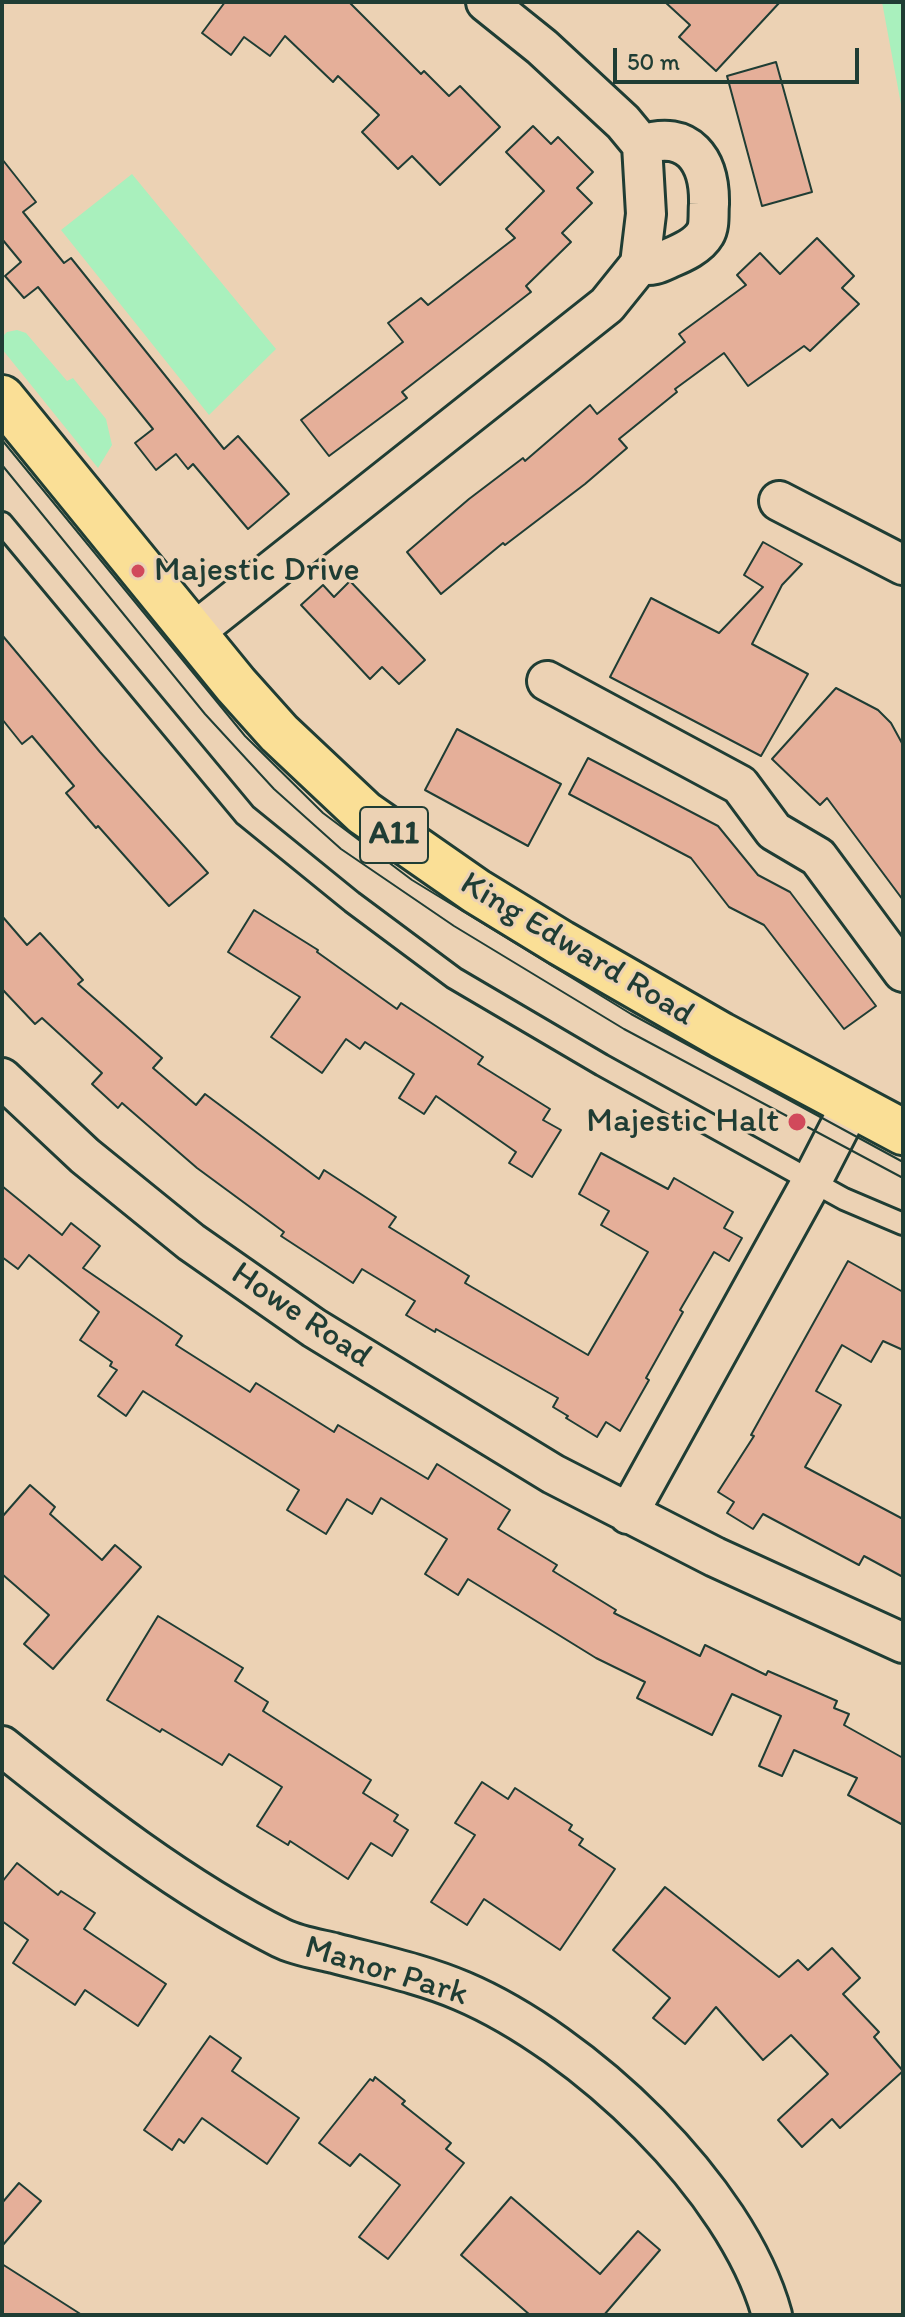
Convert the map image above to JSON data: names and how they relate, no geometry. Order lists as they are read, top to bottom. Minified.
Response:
{"streets":{"main road":["A11","King Edward Road"],"street":["Howe Road","Manor Park"]},"places":["Majestic Drive","Majestic Halt"],"scale_bar":"50 m"}
